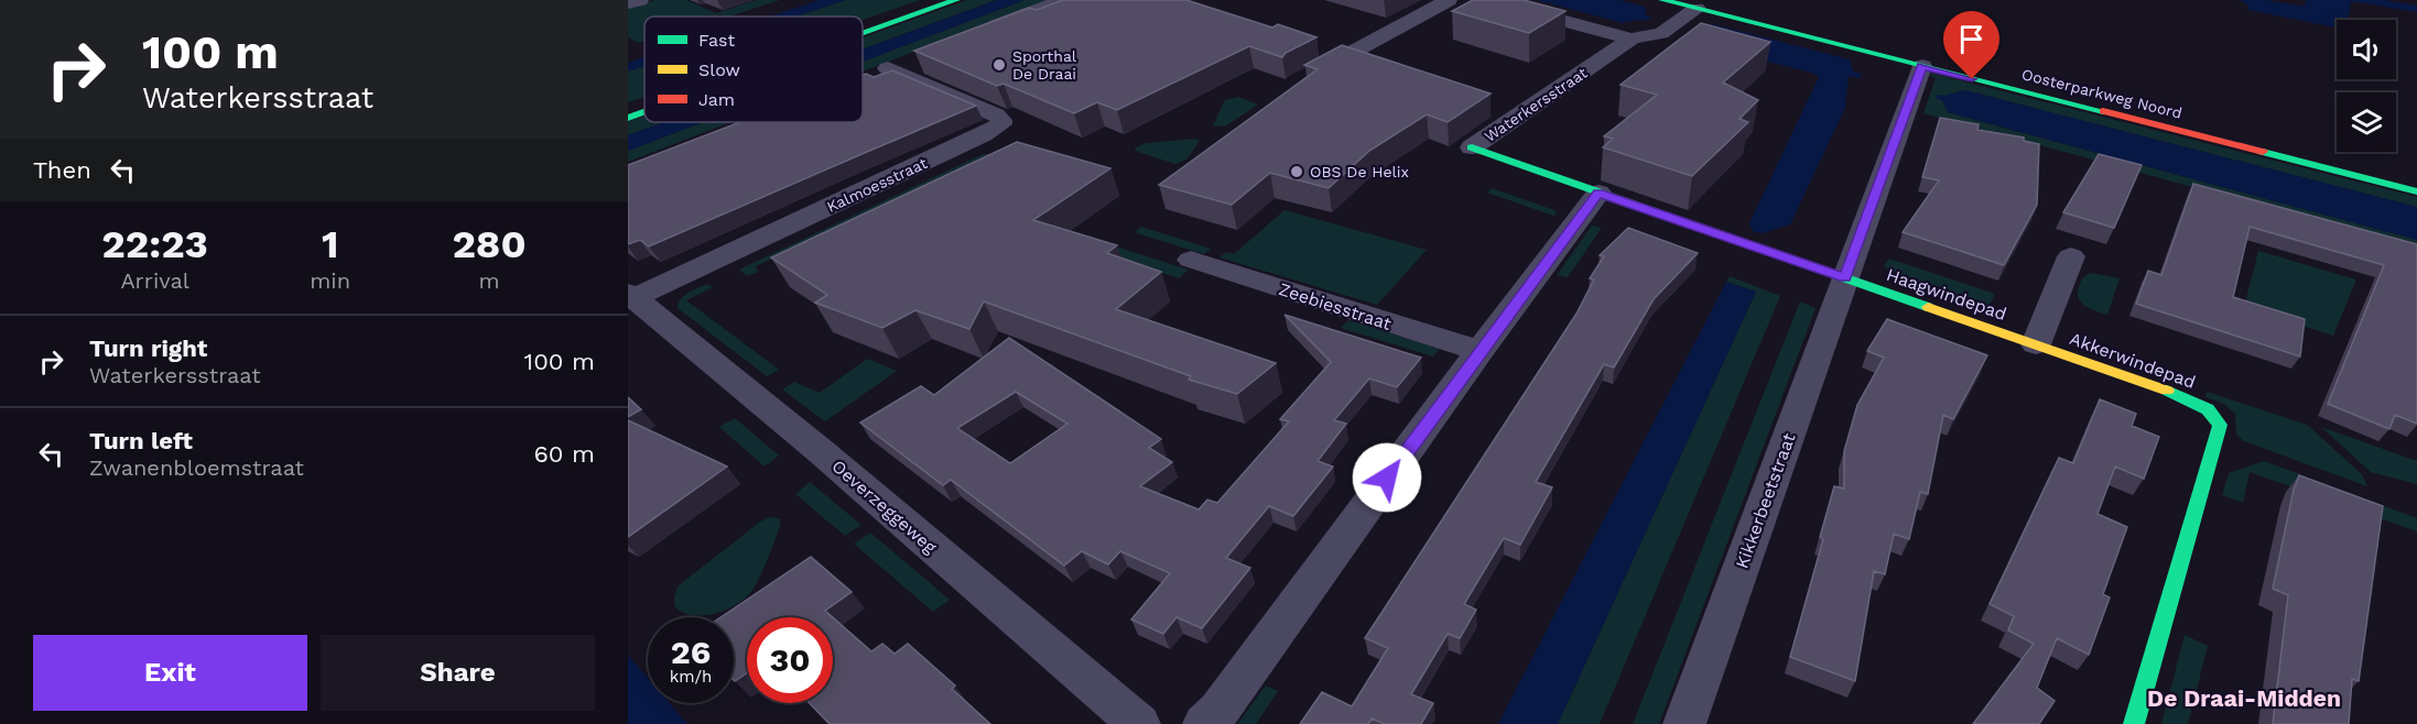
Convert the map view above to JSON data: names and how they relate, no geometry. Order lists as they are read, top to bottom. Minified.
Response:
{"streets":{"street":["Oosterparkweg Noord","Waterkersstraat","Kalmoesstraat","Haagwindepad","Zeebiesstraat","Akkerwindepad","Kikkerbeetstraat","Oeverzeggeweg"]},"crossings":[["Oosterparkweg Noord","Kikkerbeetstraat"],["Waterkersstraat","Haagwindepad"],["Waterkersstraat","Kikkerbeetstraat"],["Kalmoesstraat","Oeverzeggeweg"],["Haagwindepad","Akkerwindepad"],["Haagwindepad","Kikkerbeetstraat"]],"districts":["De Draai-Midden"],"places":["Sporthal De Draai","OBS De Helix"],"legend":["Fast","Slow","Jam"],"page":{"turn":["100 m","Waterkersstraat"],"then":"Then","eta":["22:23","Arrival","1","min","280","m"],"list":[{"name":"Turn right","note":"Waterkersstraat","value":"100 m"},{"name":"Turn left","note":"Zwanenbloemstraat","value":"60 m"}],"speed":"26 km/h","limit":"30","buttons":["Exit","Share"]}}
